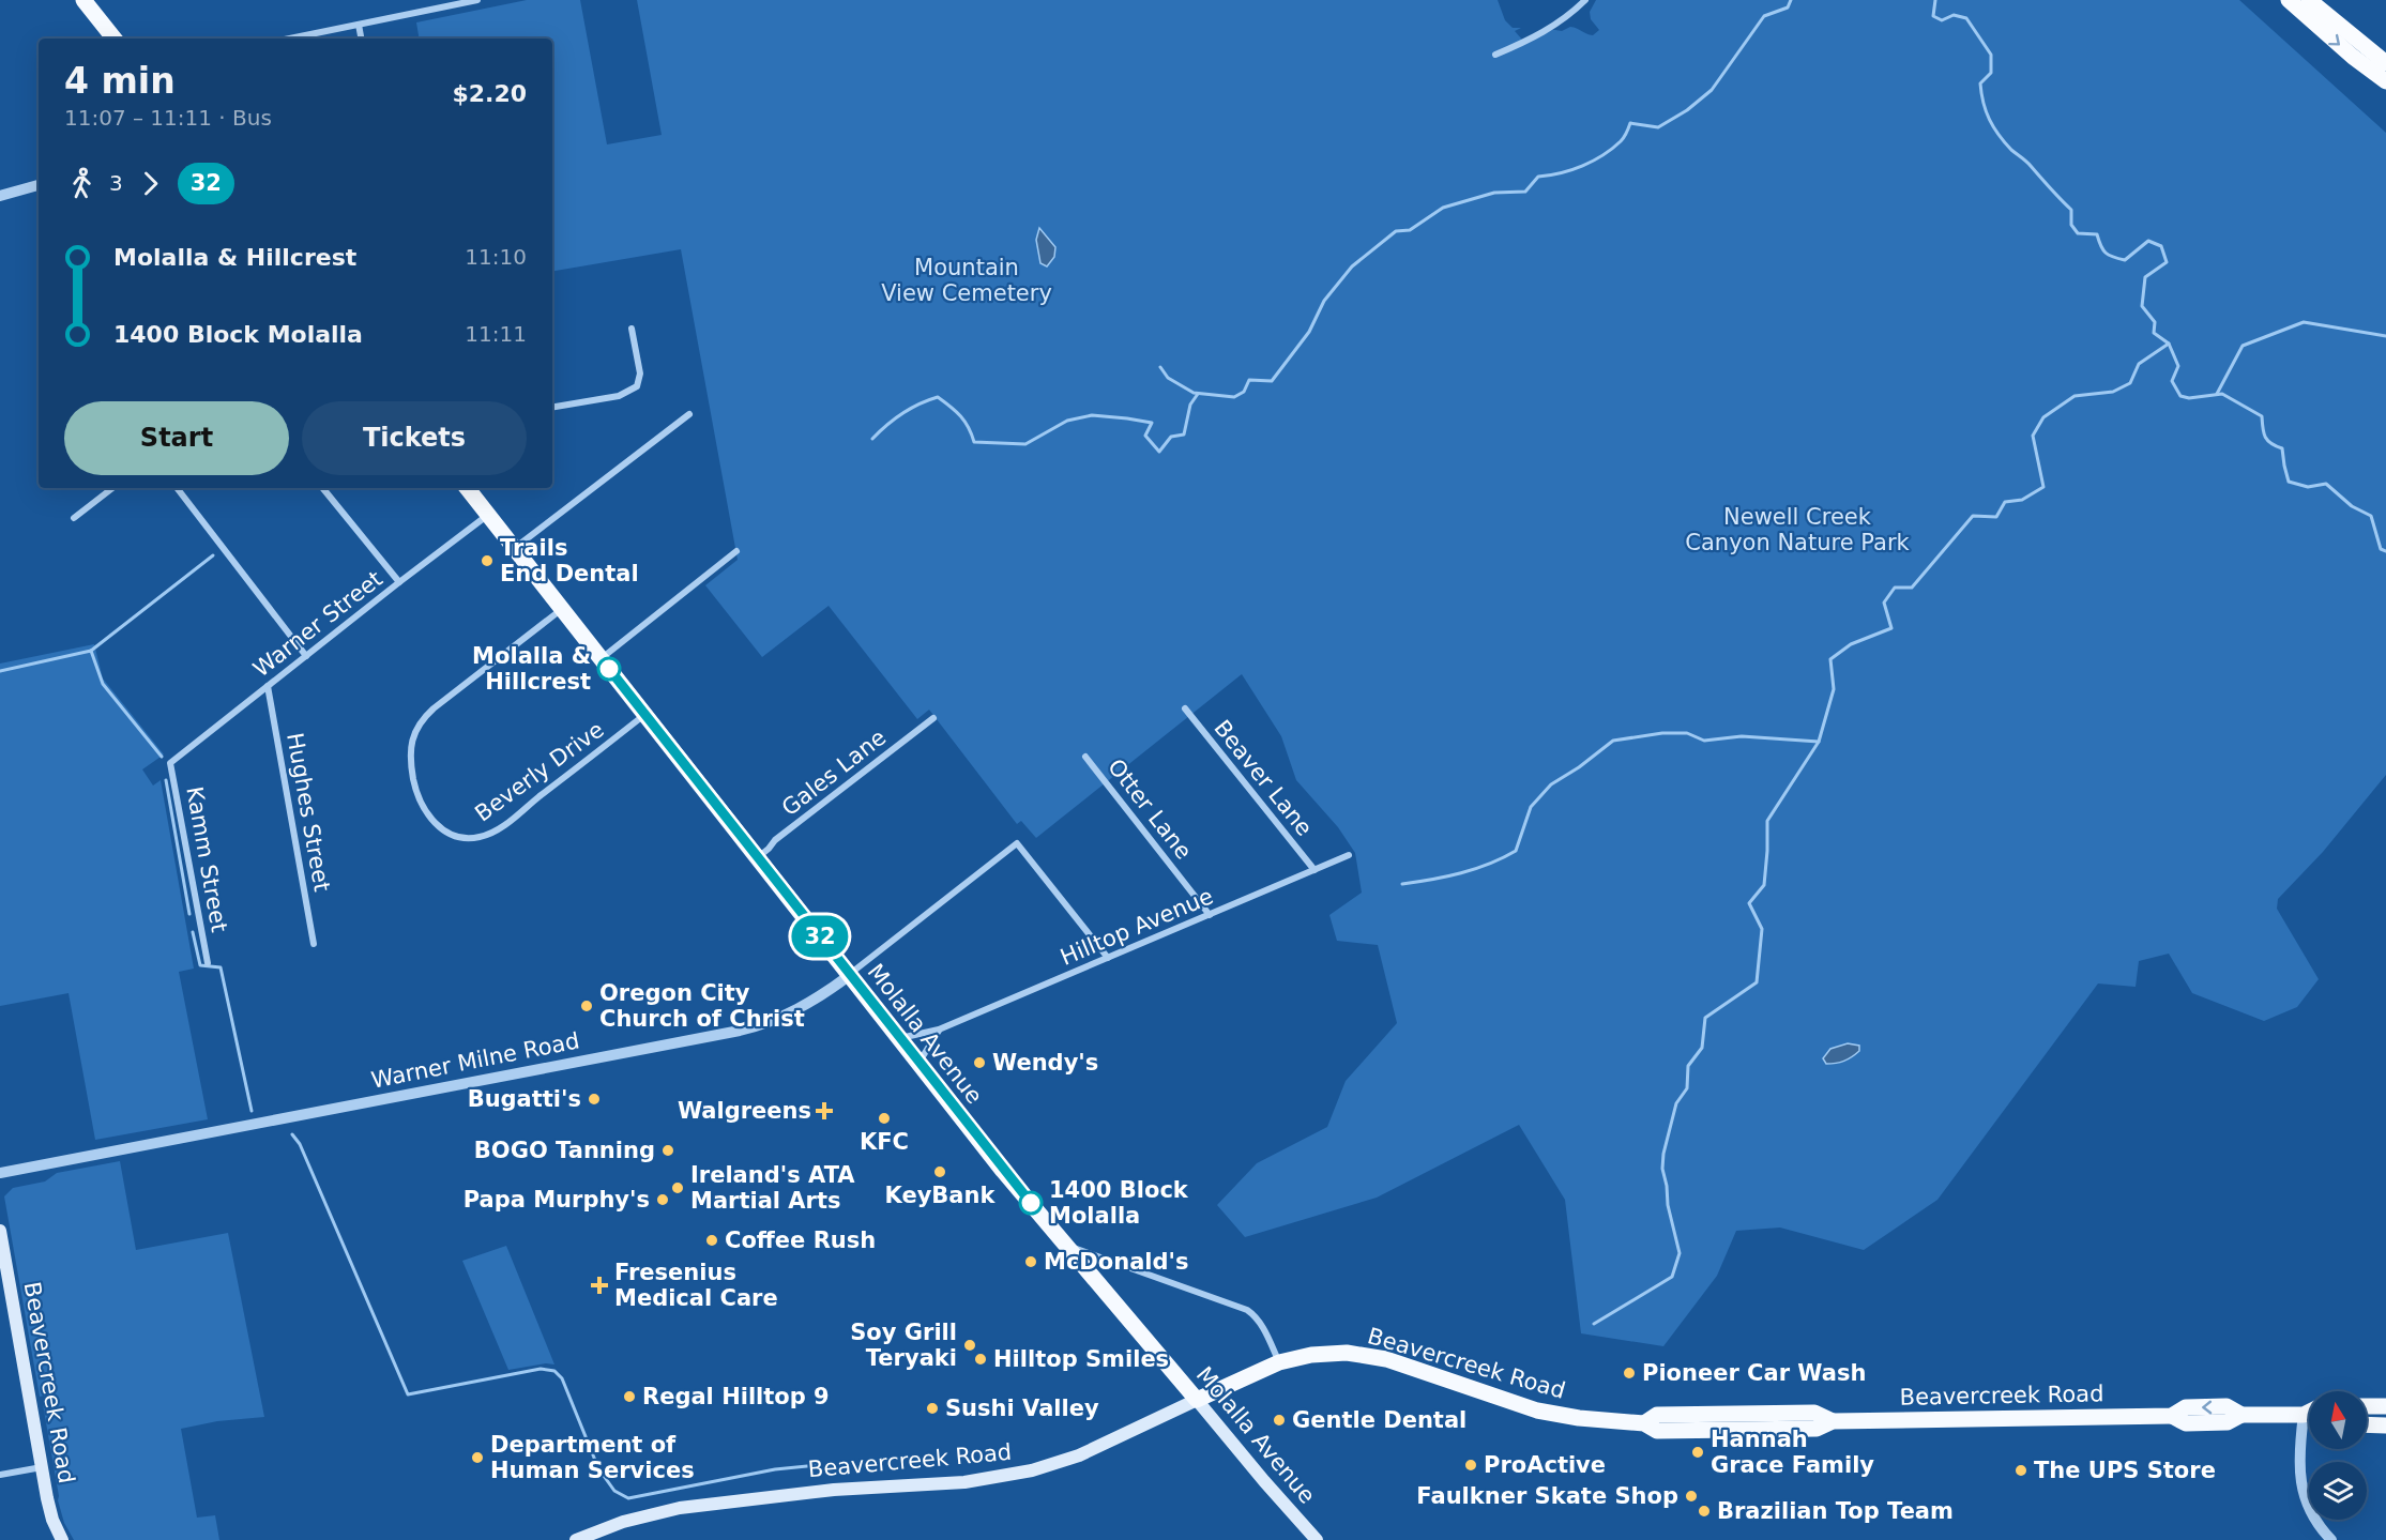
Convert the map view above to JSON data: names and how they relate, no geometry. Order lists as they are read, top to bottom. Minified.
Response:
{"streets":{"main road":["Molalla Avenue","Beavercreek Road"],"street":["Warner Street","Beverly Drive","Gales Lane","Beaver Lane","Otter Lane","Hughes Street","Kamm Street","Hilltop Avenue","Warner Milne Road"]},"crossings":[["Warner Street","Hughes Street"],["Warner Street","Kamm Street"],["Warner Street","Molalla Avenue"],["Beverly Drive","Molalla Avenue"],["Gales Lane","Molalla Avenue"],["Beaver Lane","Hilltop Avenue"],["Otter Lane","Hilltop Avenue"],["Hilltop Avenue","Molalla Avenue"],["Hilltop Avenue","Warner Milne Road"],["Molalla Avenue","Warner Milne Road"],["Molalla Avenue","Beavercreek Road"]],"parks":["Mountain View Cemetery","Newell Creek Canyon Nature Park"],"places":{"other":["Trails End Dental","Molalla & Hillcrest","Oregon City Church of Christ","Wendy's","Bugatti's","KFC","BOGO Tanning","KeyBank","Ireland's ATA Martial Arts","Papa Murphy's","1400 Block Molalla","Coffee Rush","McDonald's","Soy Grill Teryaki","Hilltop Smiles","Pioneer Car Wash","Regal Hilltop 9","Sushi Valley","Gentle Dental","Hannah Grace Family","Department of Human Services","ProActive","The UPS Store","Faulkner Skate Shop","Brazilian Top Team"],"health":["Walgreens","Fresenius Medical Care"]},"lines":["bus line 32"],"north":"top","page":{"on_map":"32","heading":["4 min","11:07 – 11:11 · Bus","$2.20"],"legs":["3","32"],"list":[{"name":"Molalla & Hillcrest","value":"11:10"},{"name":"1400 Block Molalla","value":"11:11"}],"buttons":["Start","Tickets"]}}
